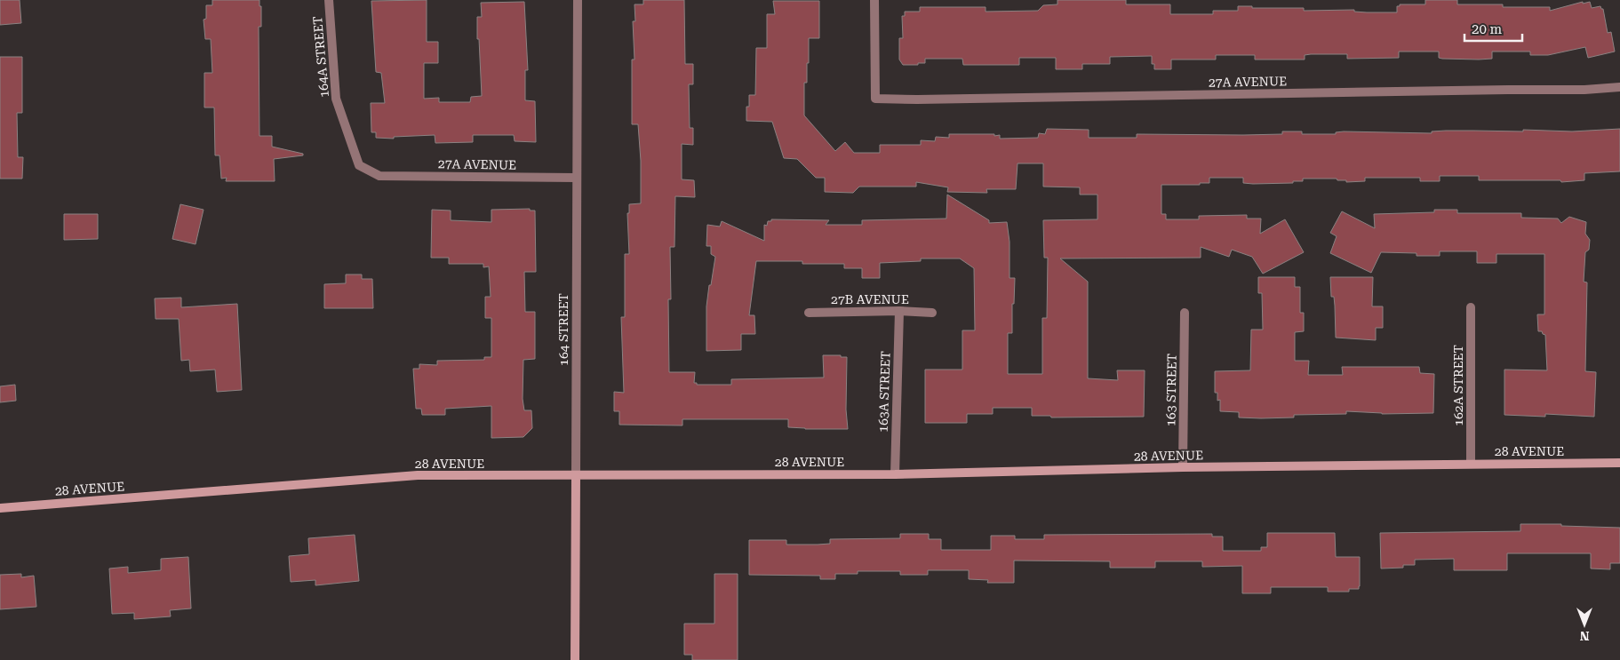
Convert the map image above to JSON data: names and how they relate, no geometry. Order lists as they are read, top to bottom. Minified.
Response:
{"streets":{"street":["164A STREET","27A AVENUE","27B AVENUE","164 STREET","162A STREET","163 STREET","163A STREET","28 AVENUE"]},"crossings":[["164A STREET","27A AVENUE"],["27A AVENUE","164 STREET"],["27B AVENUE","163A STREET"],["164 STREET","28 AVENUE"],["162A STREET","28 AVENUE"],["163 STREET","28 AVENUE"],["163A STREET","28 AVENUE"]],"scale_bar":"20 m","north":"bottom"}
